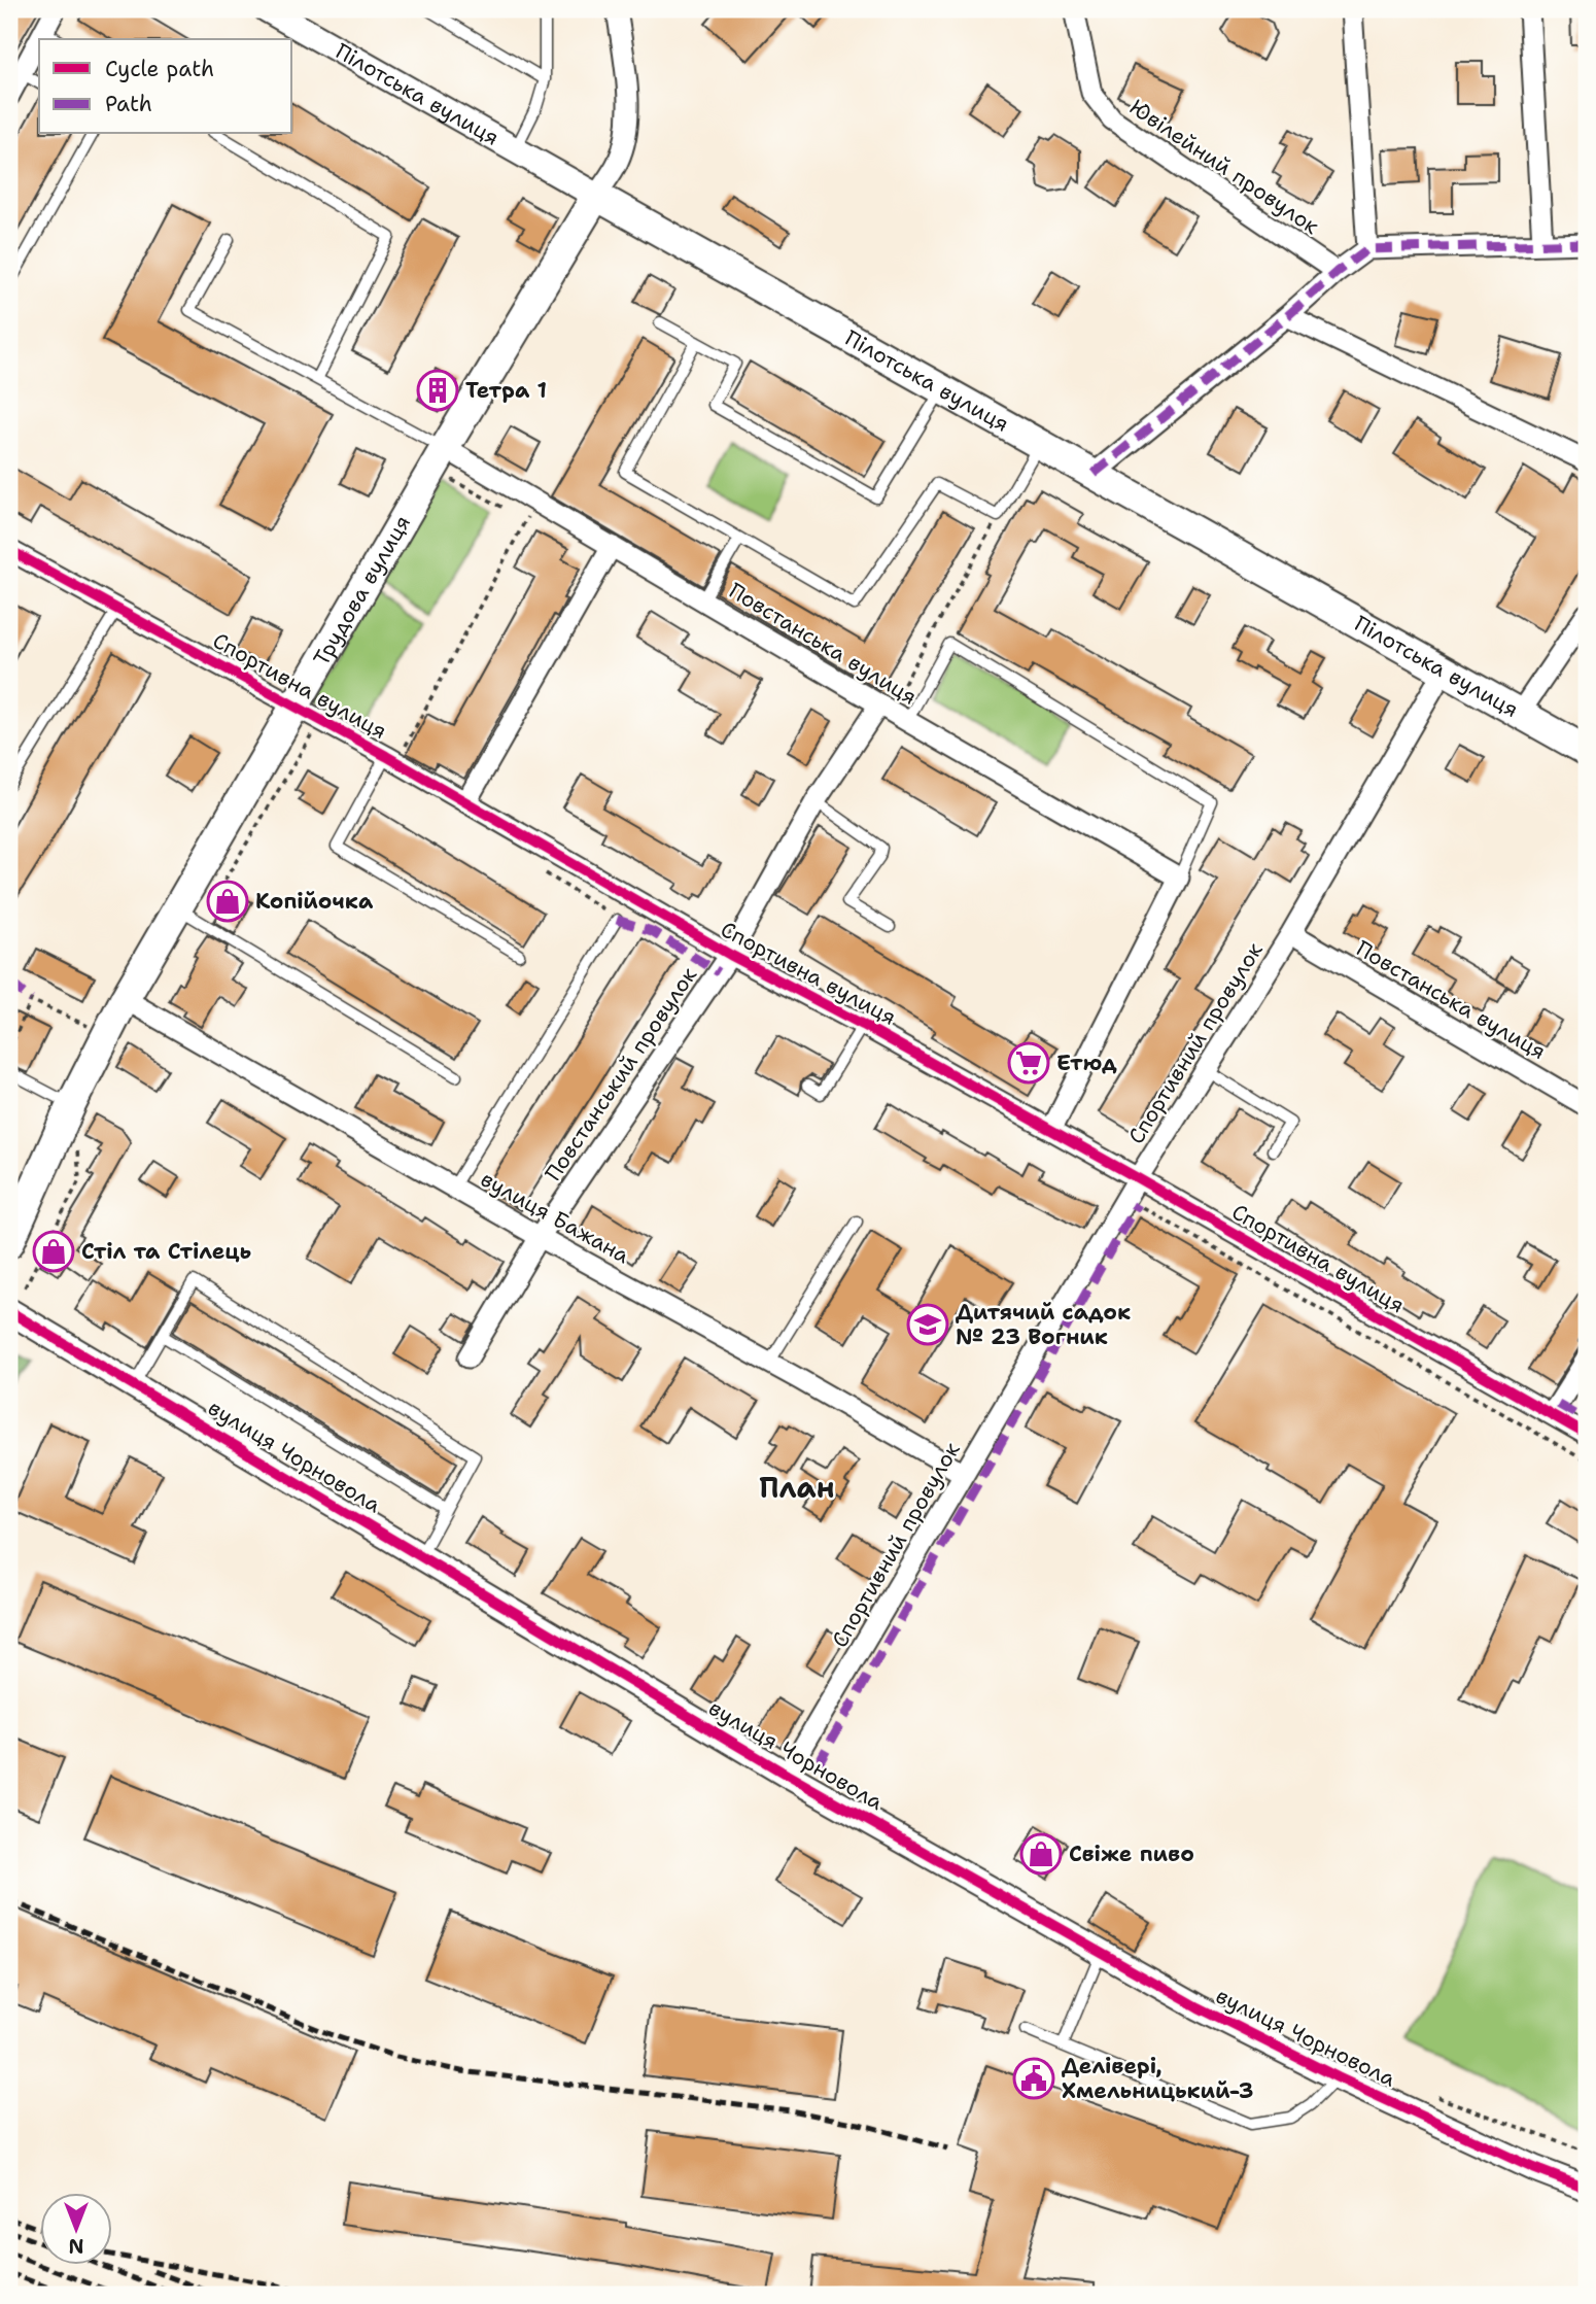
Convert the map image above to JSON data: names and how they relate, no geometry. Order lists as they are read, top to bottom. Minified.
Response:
{"streets":{"main road":["Пілотська вулиця","Трудова вулиця"],"street":["Ювілейний провулок","Повстанська вулиця","Спортивна вулиця","Спортивний провулок","Повстанський провулок","вулиця Бажана","вулиця Чорновола"]},"crossings":[["Пілотська вулиця","Трудова вулиця"],["Пілотська вулиця","Спортивний провулок"],["Трудова вулиця","Повстанська вулиця"],["Трудова вулиця","Спортивна вулиця"],["Трудова вулиця","вулиця Бажана"],["Повстанська вулиця","Спортивний провулок"],["Повстанська вулиця","Повстанський провулок"],["Спортивна вулиця","Спортивний провулок"],["Спортивна вулиця","Повстанський провулок"],["Спортивний провулок","вулиця Бажана"],["Спортивний провулок","вулиця Чорновола"],["Повстанський провулок","вулиця Бажана"]],"districts":["План"],"places":{"building":["Тетра 1"],"shop":["Копійочка","Стіл та Стілець","Свіже пиво"],"supermarket":["Етюд"],"school or university":["Дитячий садок № 23 Вогник"],"public building":["Делівері, Хмельницький-3"]},"legend":["Cycle path","Path"],"north":"bottom"}
